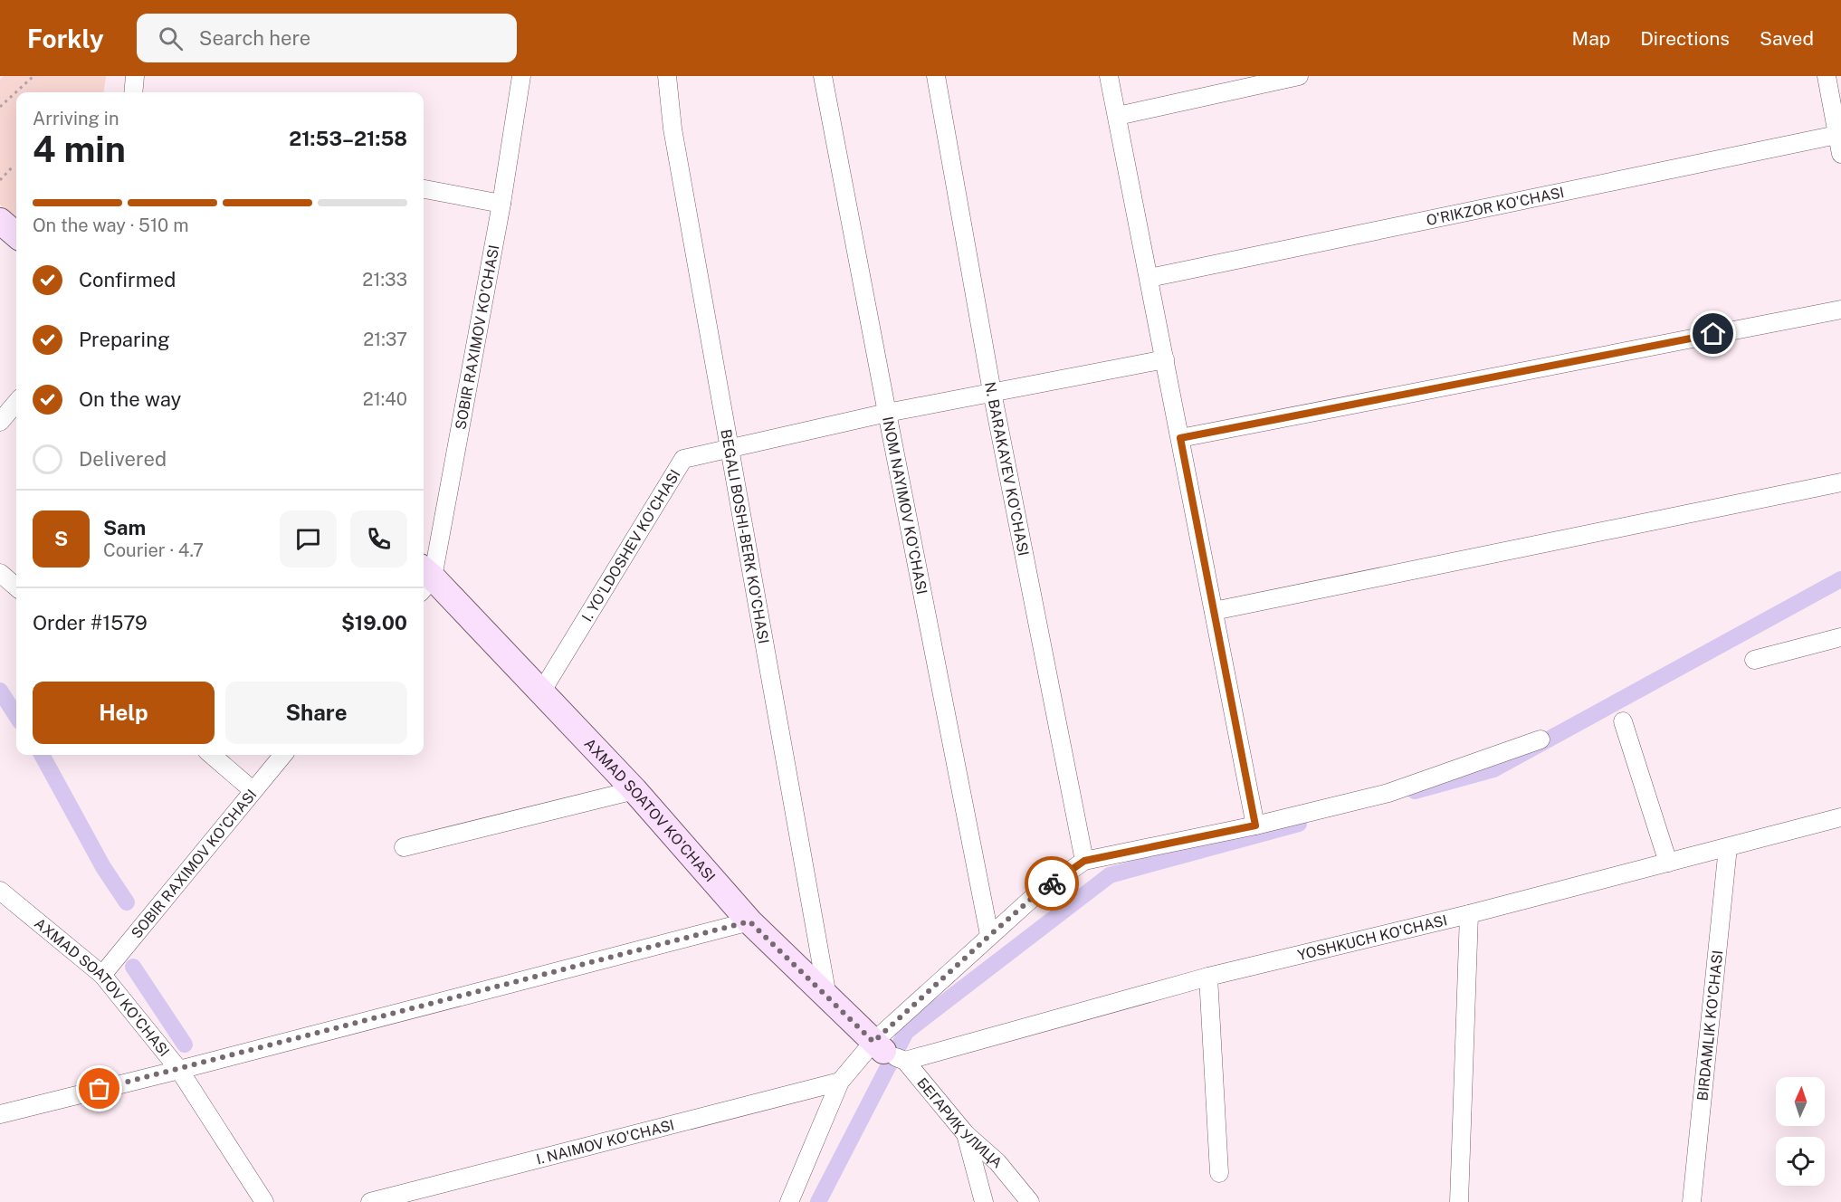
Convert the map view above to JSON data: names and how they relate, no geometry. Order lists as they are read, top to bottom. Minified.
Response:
{"streets":{"street":["O'RIKZOR KO'CHASI","SOBIR RAXIMOV KO'CHASI","N. BARAKAYEV KO'CHASI","INOM NAYIMOV KO'CHASI","BEGALI BOSHI-BERK KO'CHASI","I. YO'LDOSHEV KO'CHASI","AXMAD SOATOV KO'CHASI","YOSHKUCH KO'CHASI","BIRDAMLIK KO'CHASI","БЕГАРИҚ УЛИЦА","I. NAIMOV KO'CHASI"]},"crossings":[["SOBIR RAXIMOV KO'CHASI","AXMAD SOATOV KO'CHASI"],["N. BARAKAYEV KO'CHASI","I. YO'LDOSHEV KO'CHASI"],["INOM NAYIMOV KO'CHASI","I. YO'LDOSHEV KO'CHASI"],["BEGALI BOSHI-BERK KO'CHASI","I. YO'LDOSHEV KO'CHASI"],["BEGALI BOSHI-BERK KO'CHASI","AXMAD SOATOV KO'CHASI"],["I. YO'LDOSHEV KO'CHASI","AXMAD SOATOV KO'CHASI"],["AXMAD SOATOV KO'CHASI","YOSHKUCH KO'CHASI"],["AXMAD SOATOV KO'CHASI","БЕГАРИҚ УЛИЦА"],["YOSHKUCH KO'CHASI","BIRDAMLIK KO'CHASI"],["YOSHKUCH KO'CHASI","БЕГАРИҚ УЛИЦА"]],"north":"top","page":{"header":"Forkly","search":"Search here","nav":["Map","Directions","Saved"],"heading":["4 min","Arriving in","21:53–21:58"],"panel":["Sam","Courier · 4.7","Order #1579","$19.00"],"bar":"On the way · 510 m","list":[["Confirmed","21:33"],["Preparing","21:37"],["On the way","21:40"],"Delivered"],"round":"S","buttons":["Help","Share"]}}
